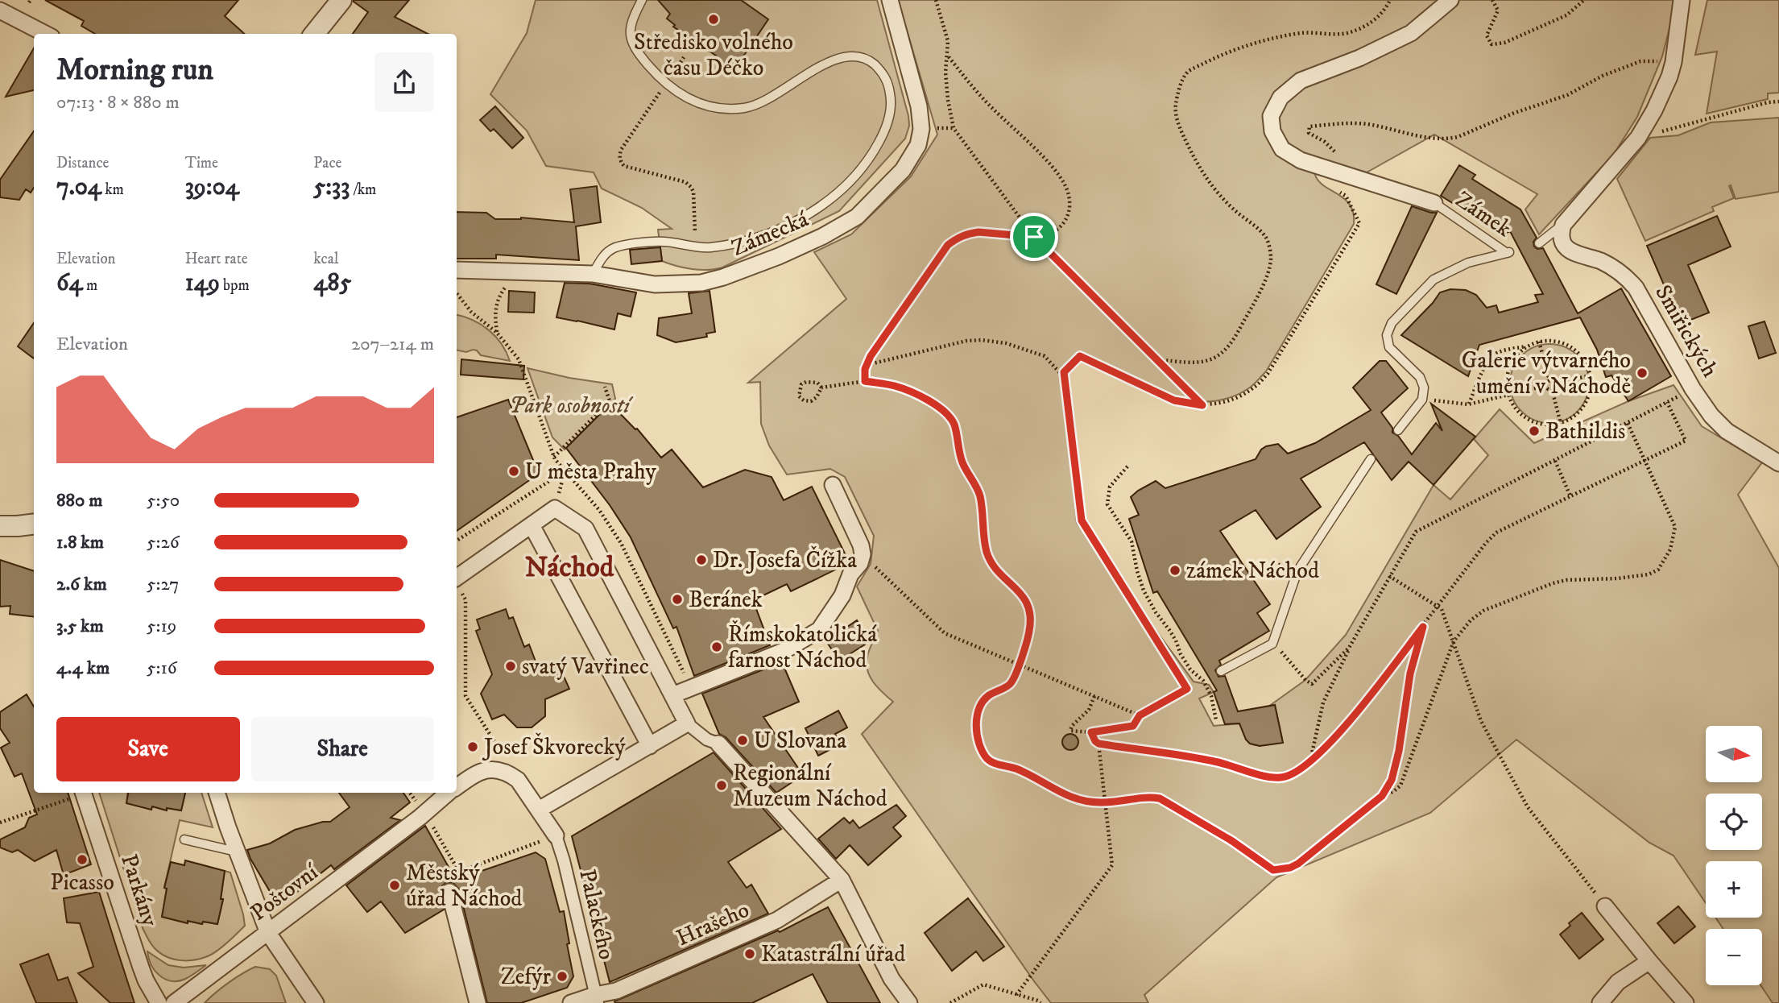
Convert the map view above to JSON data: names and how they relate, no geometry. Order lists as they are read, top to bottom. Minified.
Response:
{"streets":{"street":["Zámecká","Smiřických","Parkány","Poštovní","Palackého","Hrašeho"],"lane":["Zámek"]},"crossings":[["Zámek","Smiřických"],["Palackého","Hrašeho"]],"districts":["Náchod"],"parks":["Park osobností"],"places":["Středisko volného času Déčko","Galerie výtvarného umění v Náchodě","Bathildis","U města Prahy","Dr. Josefa Čížka","zámek Náchod","Beránek","Římskokatolická farnost Náchod","svatý Vavřinec","U Slovana","Josef Škvorecký","Regionální Muzeum Náchod","Picasso","Městský úřad Náchod","Katastrální úřad","Zefýr"],"north":"right","page":{"heading":["Morning run","07:13 · 8 × 880 m"],"stats":[["Distance","7.04 km"],["Time","39:04"],["Pace","5:33 /km"],["Elevation","64 m"],["Heart rate","149 bpm"],["kcal","485"]],"chart":["Elevation","207–214 m"],"list":[{"name":"880 m","note":"5:50"},{"name":"1.8 km","note":"5:26"},{"name":"2.6 km","note":"5:27"},{"name":"3.5 km","note":"5:19"},{"name":"4.4 km","note":"5:16"}],"buttons":["Save","Share"],"map_buttons":["+","−"]}}
